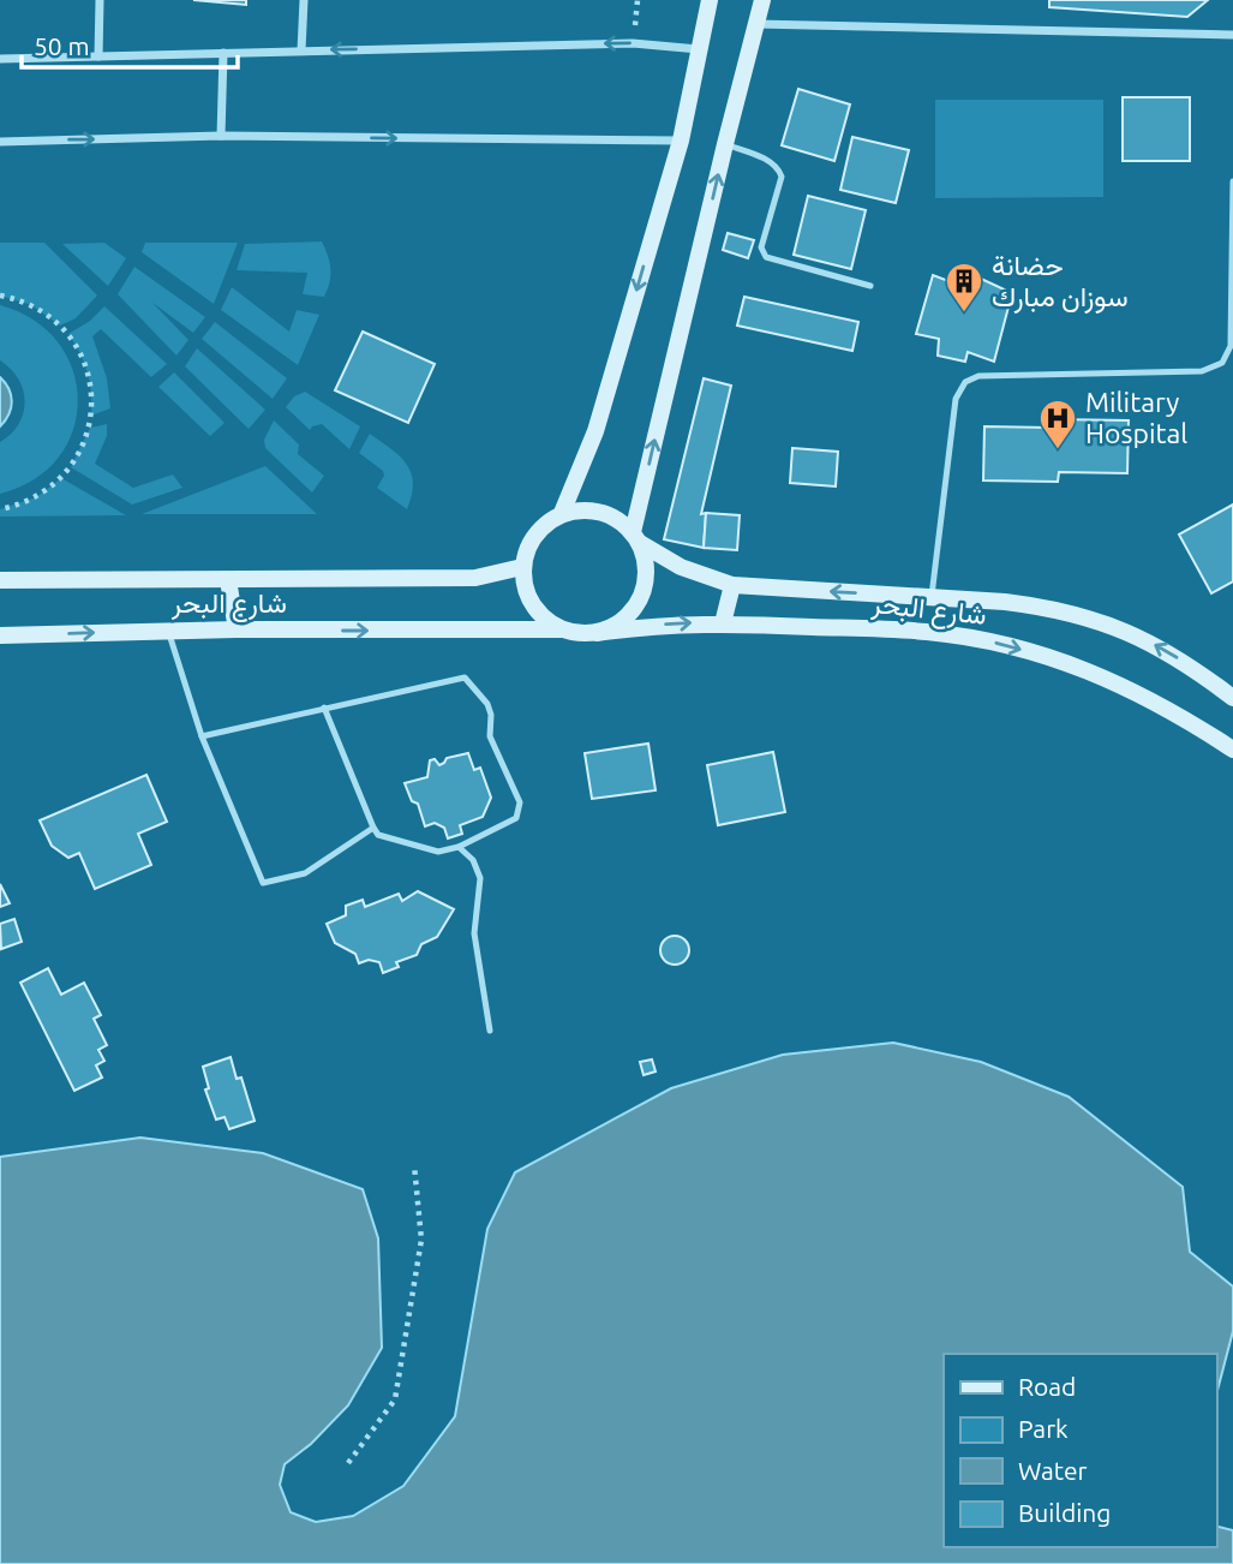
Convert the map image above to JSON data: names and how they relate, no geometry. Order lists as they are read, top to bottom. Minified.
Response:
{"streets":{"main road":["شارع البحر"]},"places":{"building":["حضانة سوزان مبارك"],"hospital":["Military Hospital"]},"legend":["Road","Park","Water","Building"],"scale_bar":"50 m"}
